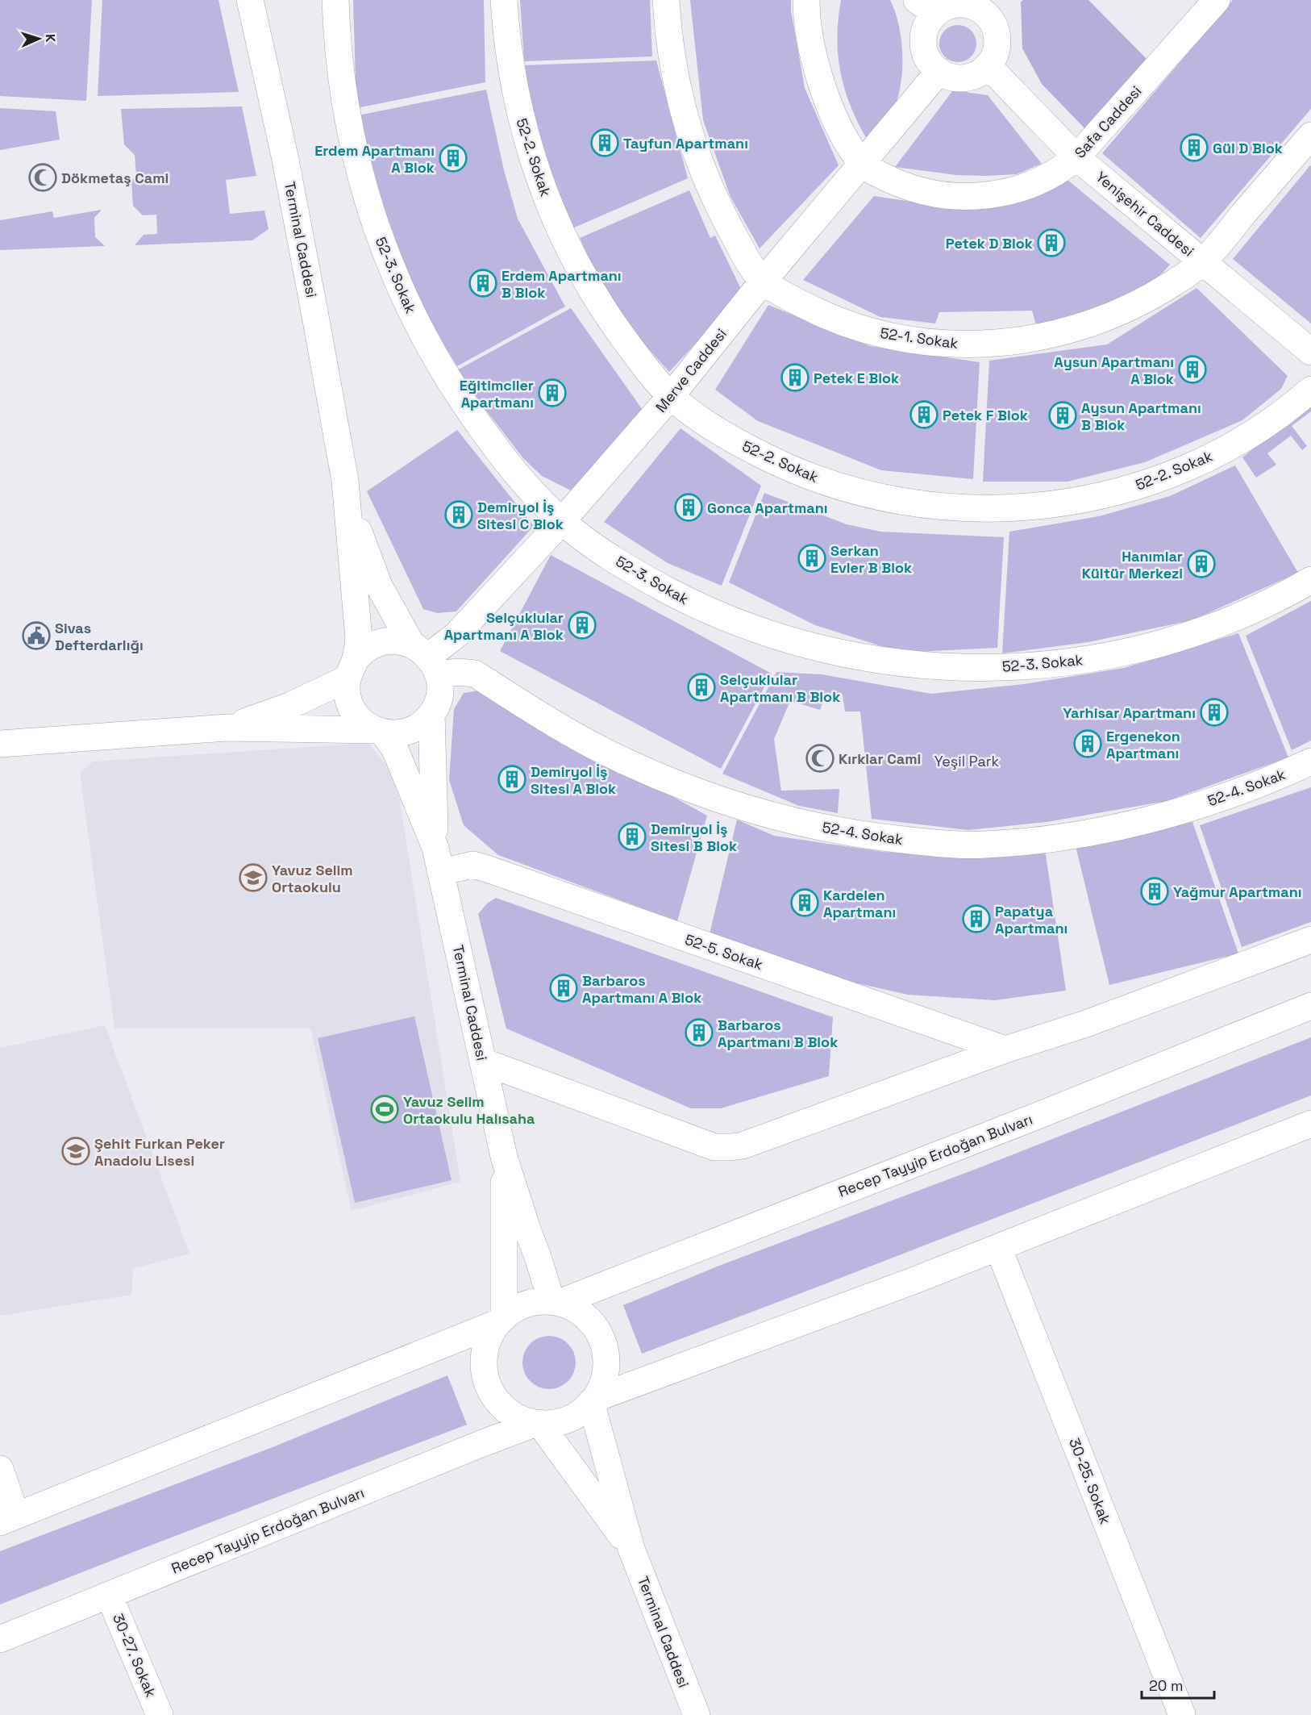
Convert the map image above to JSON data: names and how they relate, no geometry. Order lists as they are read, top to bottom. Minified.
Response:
{"streets":{"street":["Safa Caddesi","52-2. Sokak","Yenişehir Caddesi","Terminal Caddesi","52-3. Sokak","52-1. Sokak","Merve Caddesi","52-4. Sokak","52-5. Sokak","Recep Tayyip Erdoğan Bulvarı","30-25. Sokak","30-27. Sokak"]},"crossings":[["Safa Caddesi","Yenişehir Caddesi"],["Safa Caddesi","Merve Caddesi"],["52-2. Sokak","Merve Caddesi"],["Yenişehir Caddesi","52-1. Sokak"],["Yenişehir Caddesi","Merve Caddesi"],["Terminal Caddesi","Merve Caddesi"],["Terminal Caddesi","52-4. Sokak"],["Terminal Caddesi","52-5. Sokak"],["Terminal Caddesi","Recep Tayyip Erdoğan Bulvarı"],["52-3. Sokak","Merve Caddesi"],["52-1. Sokak","Merve Caddesi"],["Merve Caddesi","52-4. Sokak"],["Recep Tayyip Erdoğan Bulvarı","30-27. Sokak"]],"parks":["Yeşil Park"],"places":{"building":["Tayfun Apartmanı","Gül D Blok","Erdem Apartmanı A Blok","Petek D Blok","Erdem Apartmanı B Blok","Aysun Apartmanı A Blok","Petek E Blok","Eğitimciler Apartmanı","Petek F Blok","Aysun Apartmanı B Blok","Gonca Apartmanı","Demiryol İş Sitesi C Blok","Serkan Evler B Blok","Hanımlar Kültür Merkezi","Selçuklular Apartmanı A Blok","Selçuklular Apartmanı B Blok","Yarhisar Apartmanı","Ergenekon Apartmanı","Demiryol İş Sitesi A Blok","Demiryol İş Sitesi B Blok","Yağmur Apartmanı","Kardelen Apartmanı","Papatya Apartmanı","Barbaros Apartmanı A Blok","Barbaros Apartmanı B Blok"],"mosque":["Dökmetaş Cami","Kırklar Cami"],"public building":["Sivas Defterdarlığı"],"school or university":["Yavuz Selim Ortaokulu","Şehit Furkan Peker Anadolu Lisesi"],"sports":["Yavuz Selim Ortaokulu Halısaha"]},"scale_bar":"20 m","north":"right"}
